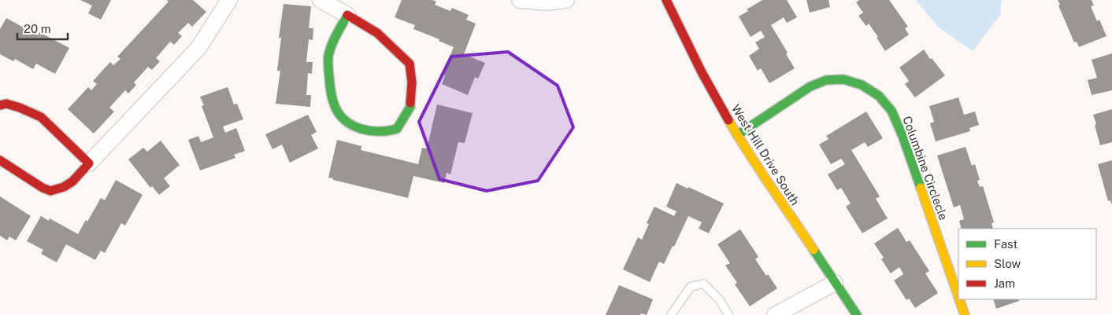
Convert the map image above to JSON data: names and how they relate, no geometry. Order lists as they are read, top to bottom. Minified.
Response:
{"streets":{"street":["West Hill Drive South","Columbine Circlecle"]},"crossings":[["West Hill Drive South","Columbine Circlecle"]],"legend":["Fast","Slow","Jam"],"scale_bar":"20 m"}
